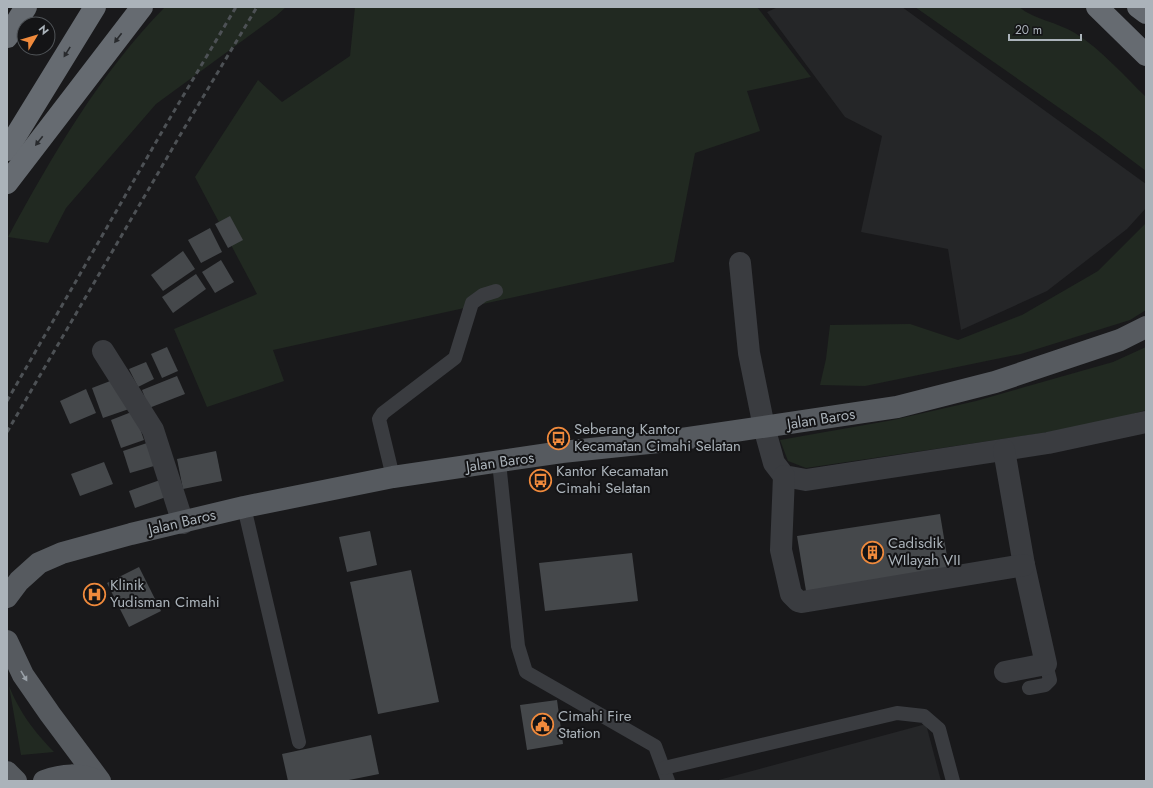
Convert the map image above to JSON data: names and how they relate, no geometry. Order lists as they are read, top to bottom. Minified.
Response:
{"streets":{"main road":["Jalan Baros"]},"places":{"bus stop":["Seberang Kantor Kecamatan Cimahi Selatan","Kantor Kecamatan Cimahi Selatan"],"building":["Cadisdik WIlayah VII"],"hospital":["Klinik Yudisman Cimahi"],"public building":["Cimahi Fire Station"]},"scale_bar":"20 m","north":"top right"}
